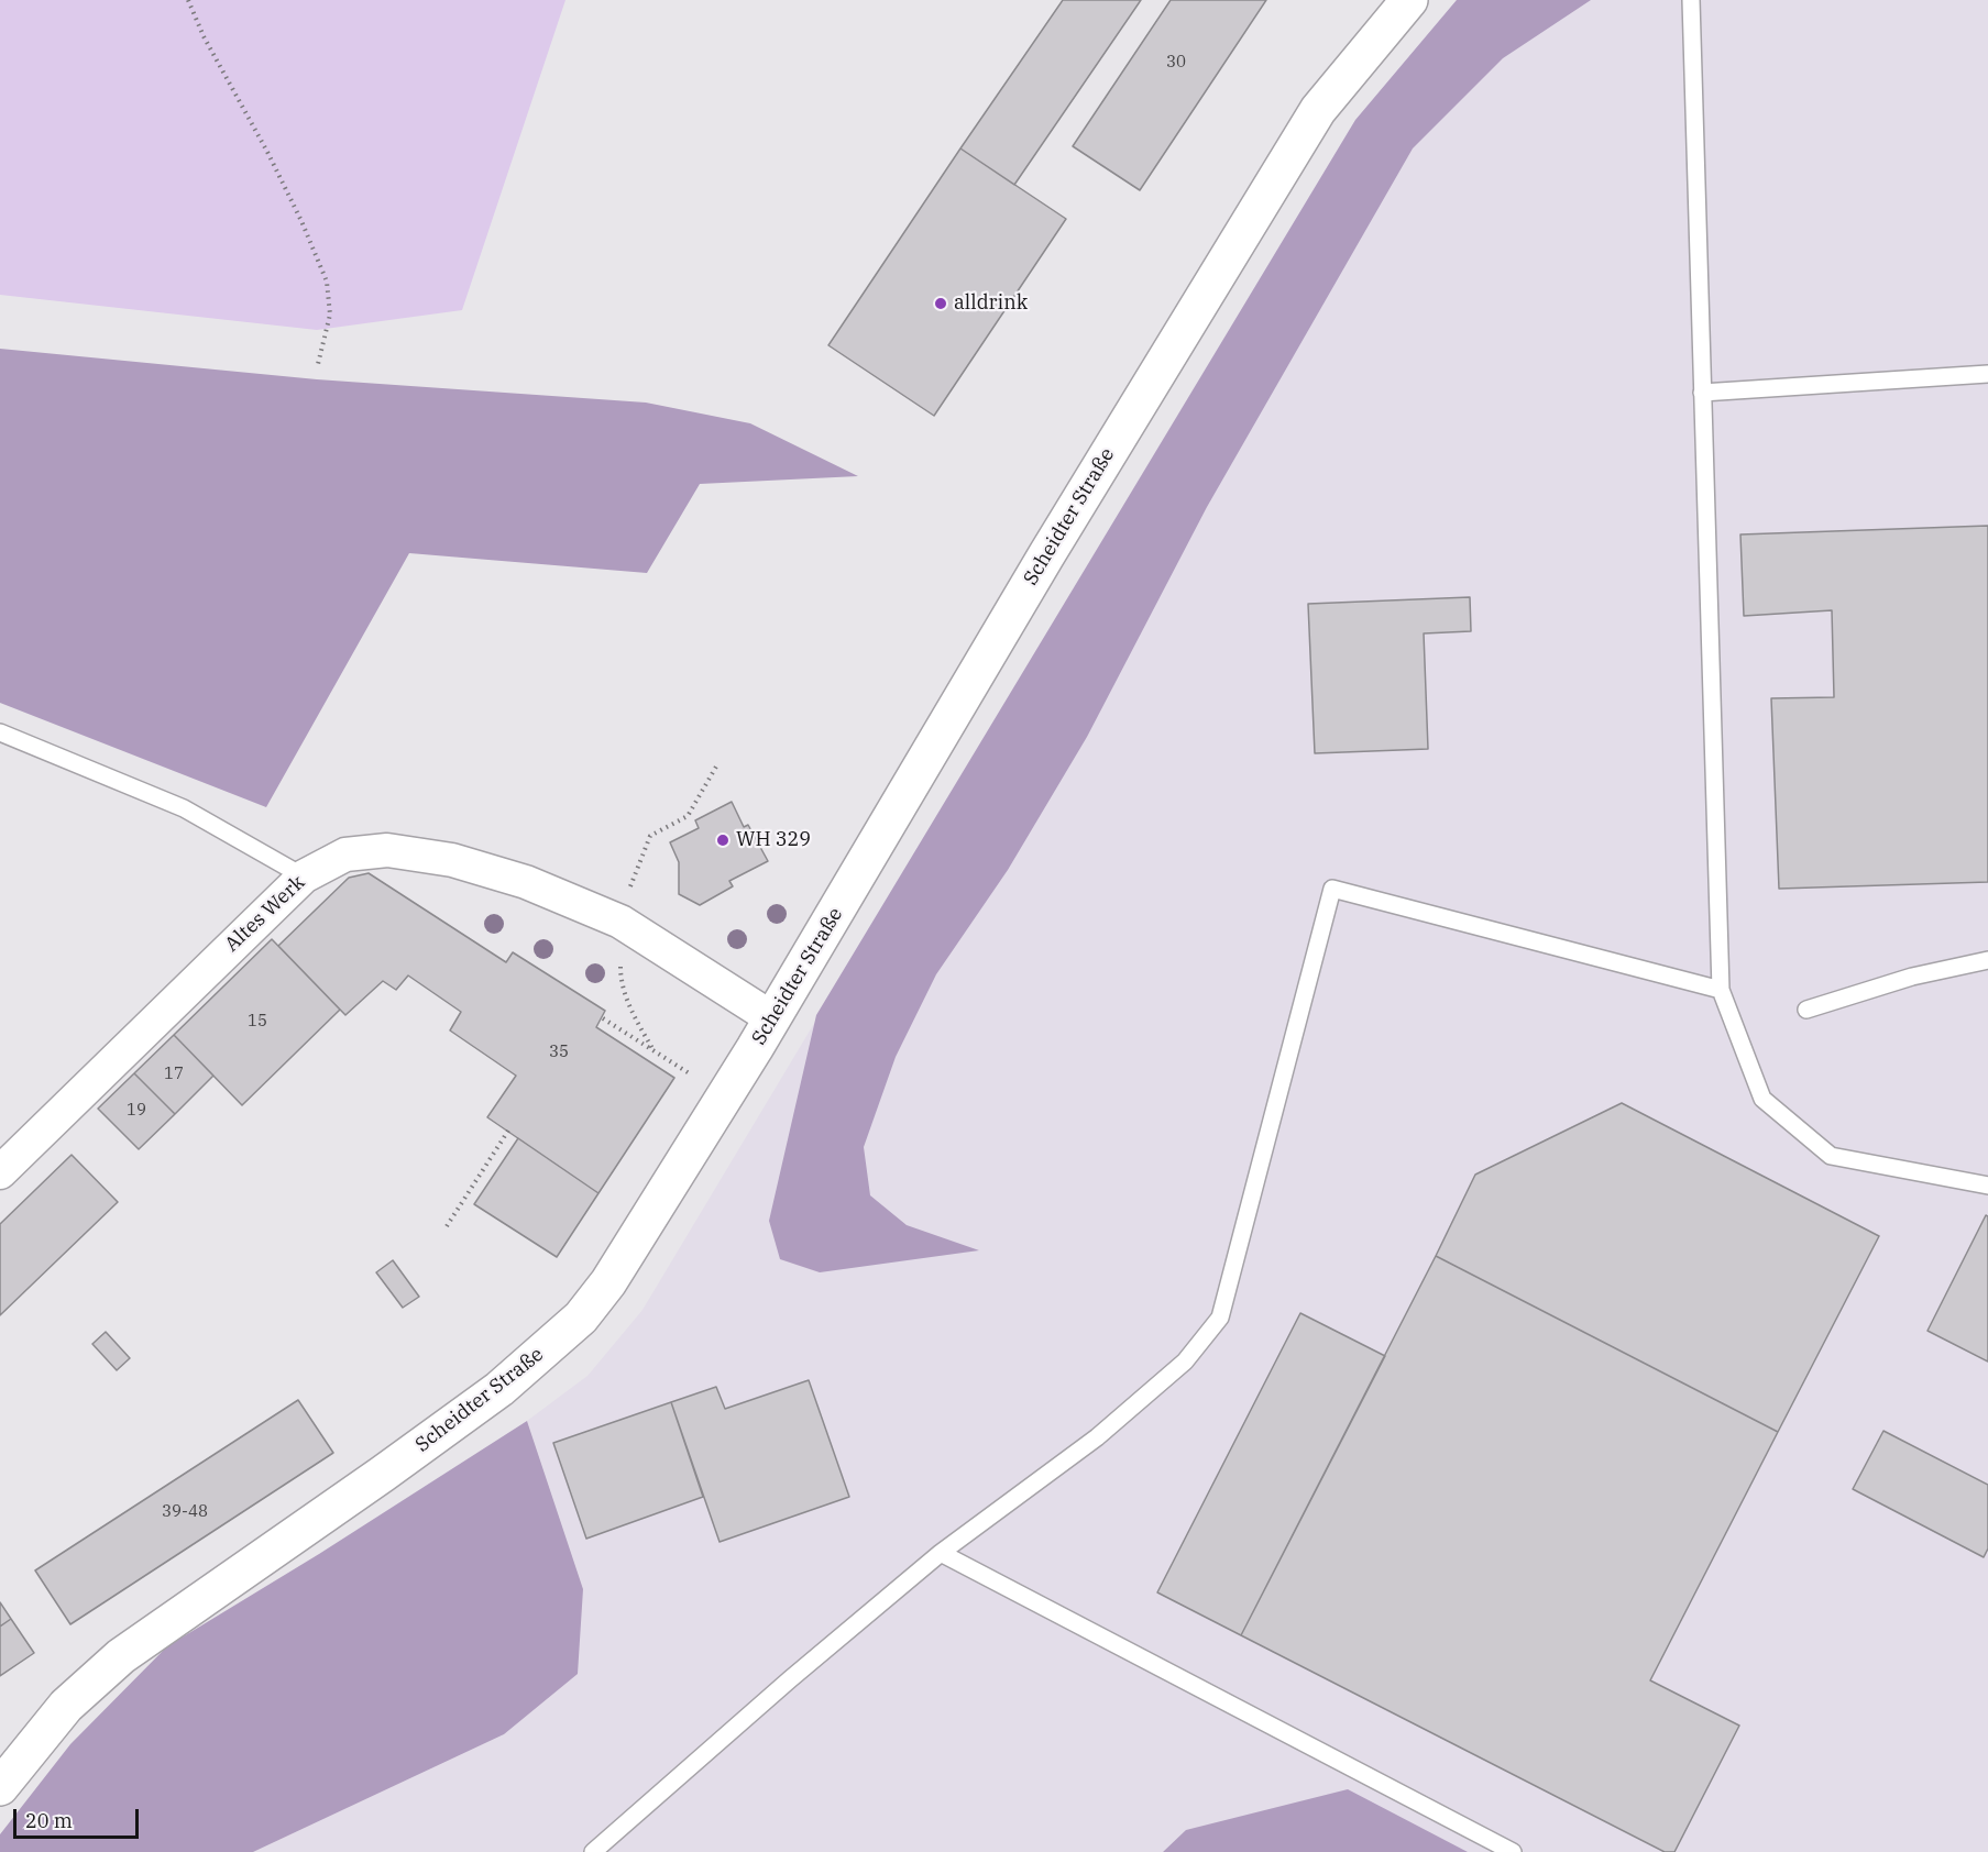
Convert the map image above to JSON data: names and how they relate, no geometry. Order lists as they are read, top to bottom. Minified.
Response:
{"streets":{"main road":["Scheidter Straße"],"street":["Altes Werk"]},"crossings":[["Scheidter Straße","Altes Werk"]],"places":["alldrink","WH 329"],"house_numbers":["30","15","35","17","19","39-48"],"scale_bar":"20 m"}
